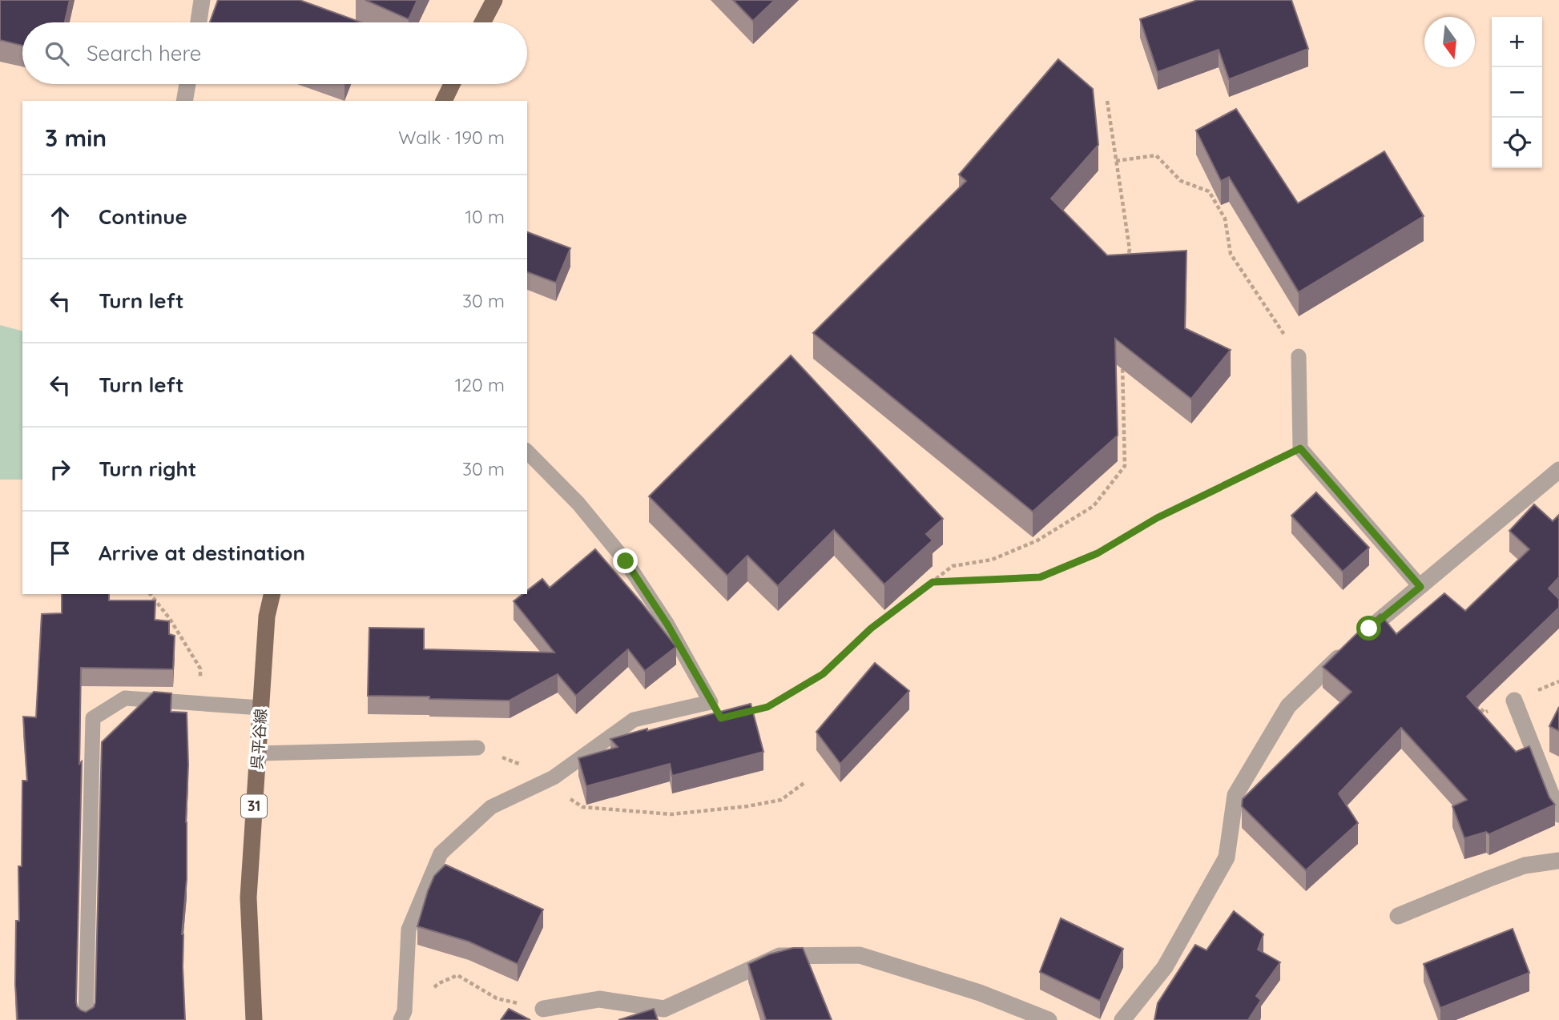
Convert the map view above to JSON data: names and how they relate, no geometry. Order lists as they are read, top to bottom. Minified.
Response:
{"streets":{"main road":["呉平谷線","31"]},"north":"bottom","page":{"map_buttons":["+","−"],"search":"Search here","heading":["3 min","Walk · 190 m"],"list":[["Continue","10 m"],["Turn left","30 m"],["Turn left","120 m"],["Turn right","30 m"],"Arrive at destination"]}}
